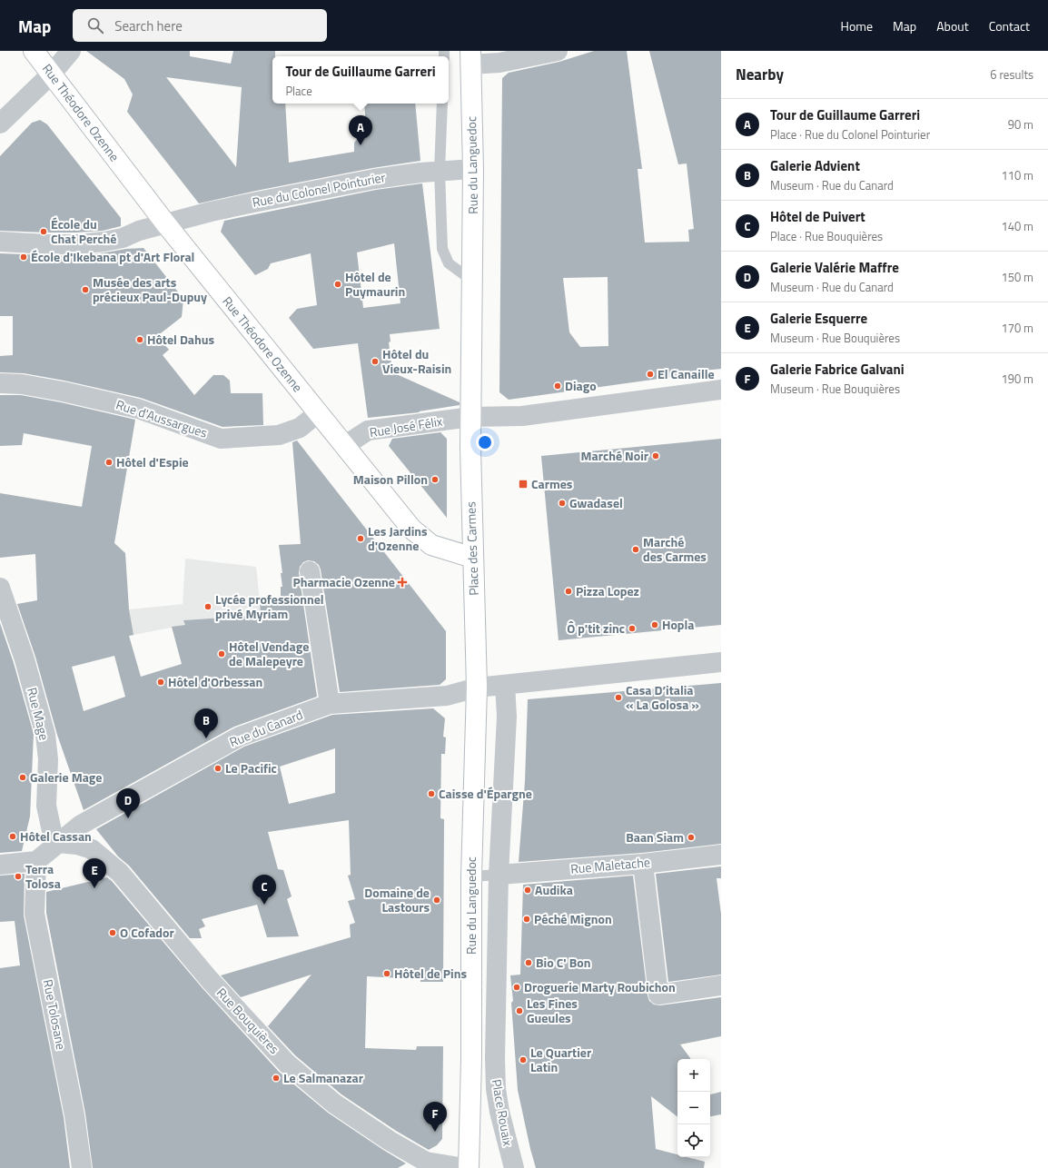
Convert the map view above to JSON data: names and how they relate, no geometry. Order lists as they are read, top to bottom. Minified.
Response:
{"streets":{"street":["Rue Théodore Ozenne","Rue du Languedoc","Rue du Colonel Pointurier","Rue d'Aussargues","Rue José Félix","Place des Carmes","Rue Mage","Rue du Canard","Rue Maletache","Rue Tolosane","Rue Bouquières","Place Rouaix"]},"crossings":[["Rue Théodore Ozenne","Rue du Colonel Pointurier"],["Rue Théodore Ozenne","Rue d'Aussargues"],["Rue Théodore Ozenne","Rue José Félix"],["Rue Théodore Ozenne","Place des Carmes"],["Rue du Languedoc","Rue du Colonel Pointurier"],["Rue du Languedoc","Rue José Félix"],["Rue du Languedoc","Place des Carmes"],["Rue du Languedoc","Rue du Canard"],["Rue du Languedoc","Rue Maletache"],["Rue du Languedoc","Place Rouaix"],["Rue José Félix","Place des Carmes"],["Place des Carmes","Rue du Canard"],["Rue Mage","Rue du Canard"],["Rue Mage","Rue Bouquières"],["Rue du Canard","Rue Tolosane"],["Rue du Canard","Rue Bouquières"]],"places":{"other":["École du Chat Perché","École d'Ikebana pt d'Art Floral","Hôtel de Puymaurin","Musée des arts précieux Paul-Dupuy","Hôtel Dahus","Hôtel du Vieux-Raisin","El Canaille","Diago","Marché Noir","Hôtel d'Espie","Maison Pillon","Gwadasel","Les Jardins d'Ozenne","Marché des Carmes","Pizza Lopez","Lycée professionnel privé Myriam","Hopla","Ô p'tit zinc","Hôtel Vendage de Malepeyre","Hôtel d'Orbessan","Casa D’italia « La Golosa »","Le Pacific","Galerie Mage","Caisse d'Épargne","Hôtel Cassan","Baan Siam","Terra Tolosa","Audika","Domaine de Lastours","Péché Mignon","O Cofador","Bio C' Bon","Hôtel de Pins","Droguerie Marty Roubichon","Les Fines Gueules","Le Quartier Latin","Le Salmanazar"],"transit":["Carmes"],"health":["Pharmacie Ozenne"]},"page":{"header":"Map","search":"Search here","nav":["Home","Map","About","Contact"],"heading":["Nearby","6 results"],"popup":["Tour de Guillaume Garreri","Place"],"list":[{"mark":"A","name":"Tour de Guillaume Garreri","note":"Place · Rue du Colonel Pointurier","value":"90 m"},{"mark":"B","name":"Galerie Advient","note":"Museum · Rue du Canard","value":"110 m"},{"mark":"C","name":"Hôtel de Puivert","note":"Place · Rue Bouquières","value":"140 m"},{"mark":"D","name":"Galerie Valérie Maffre","note":"Museum · Rue du Canard","value":"150 m"},{"mark":"E","name":"Galerie Esquerre","note":"Museum · Rue Bouquières","value":"170 m"},{"mark":"F","name":"Galerie Fabrice Galvani","note":"Museum · Rue Bouquières","value":"190 m"}],"pins":["A","B","D","E","C","F"],"map_buttons":["+","−"]}}
